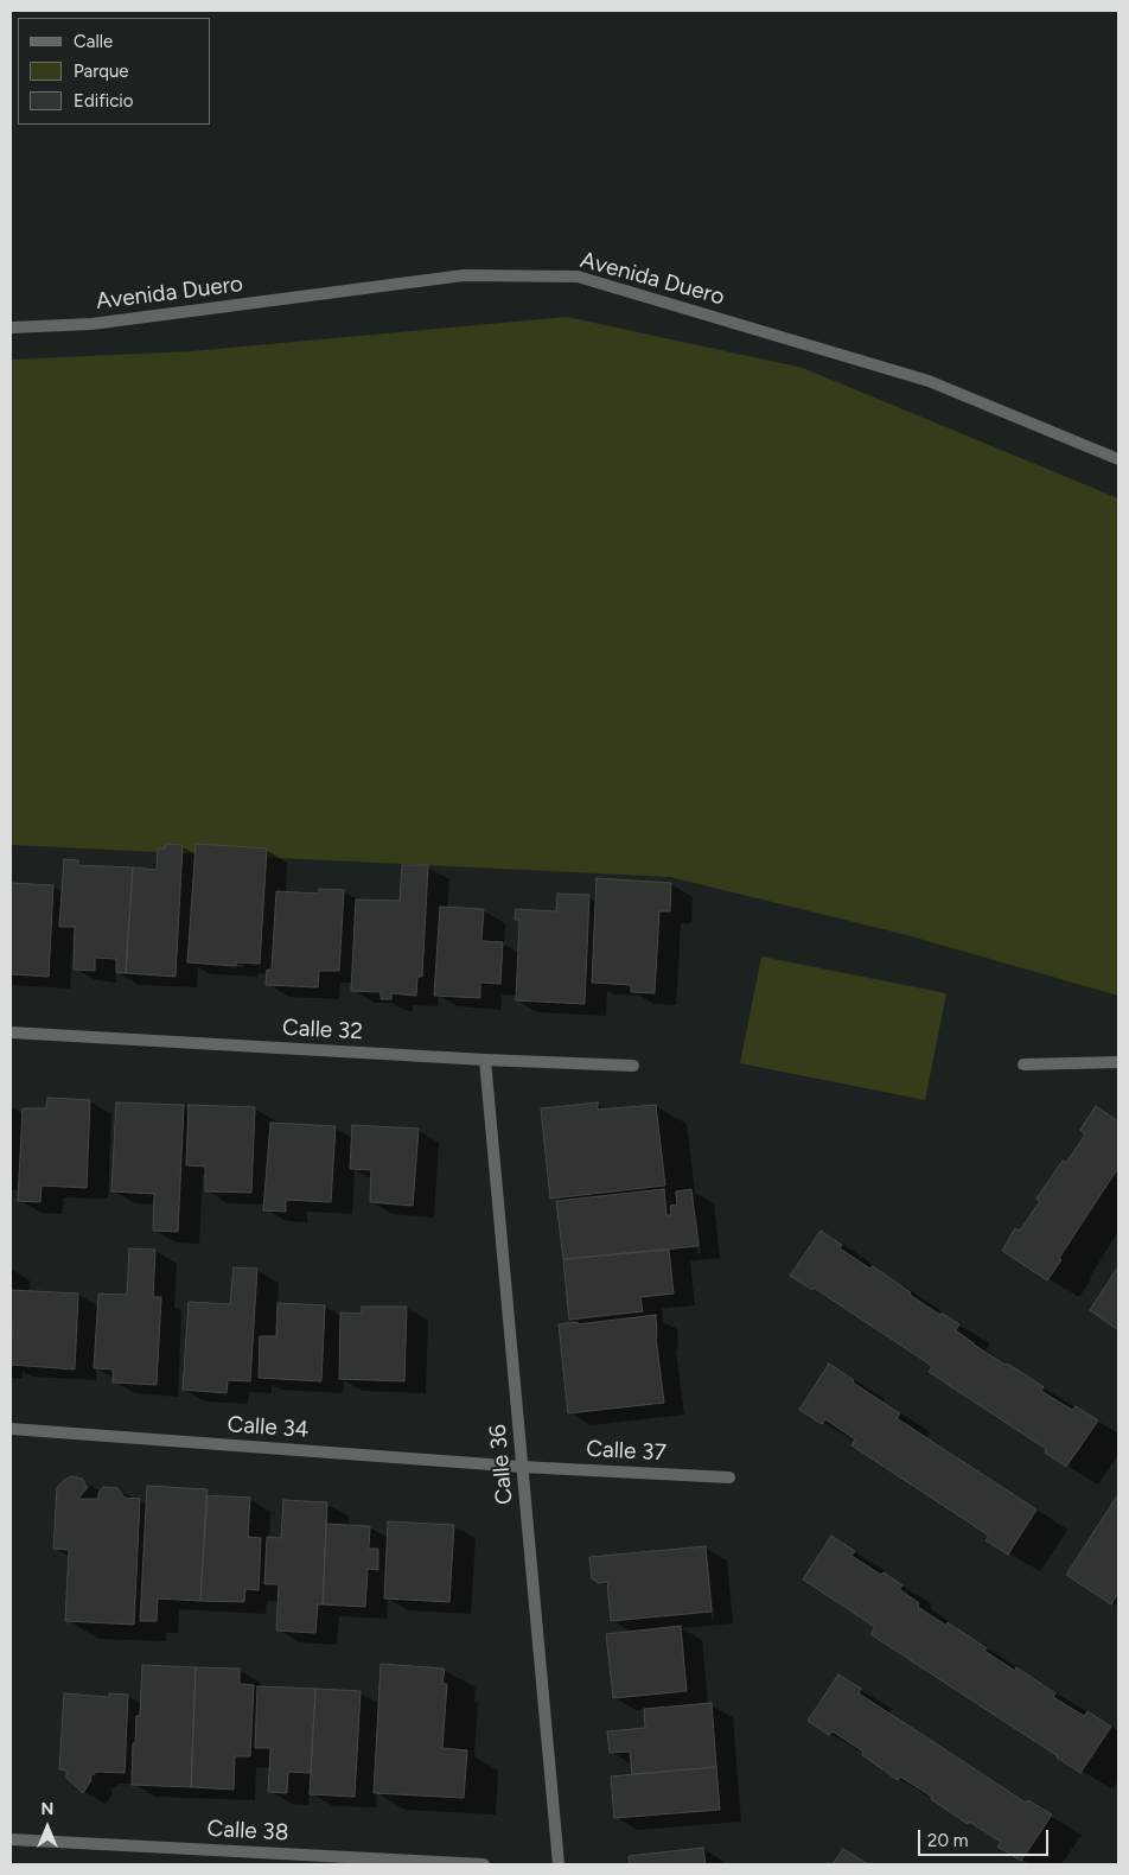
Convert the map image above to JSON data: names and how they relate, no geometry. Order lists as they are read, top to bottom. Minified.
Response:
{"streets":{"street":["Avenida Duero","Calle 32","Calle 34","Calle 37","Calle 36","Calle 38"]},"crossings":[["Calle 32","Calle 36"],["Calle 34","Calle 37"],["Calle 34","Calle 36"],["Calle 37","Calle 36"]],"legend":["Calle","Parque","Edificio"],"scale_bar":"20 m","north":"top"}
